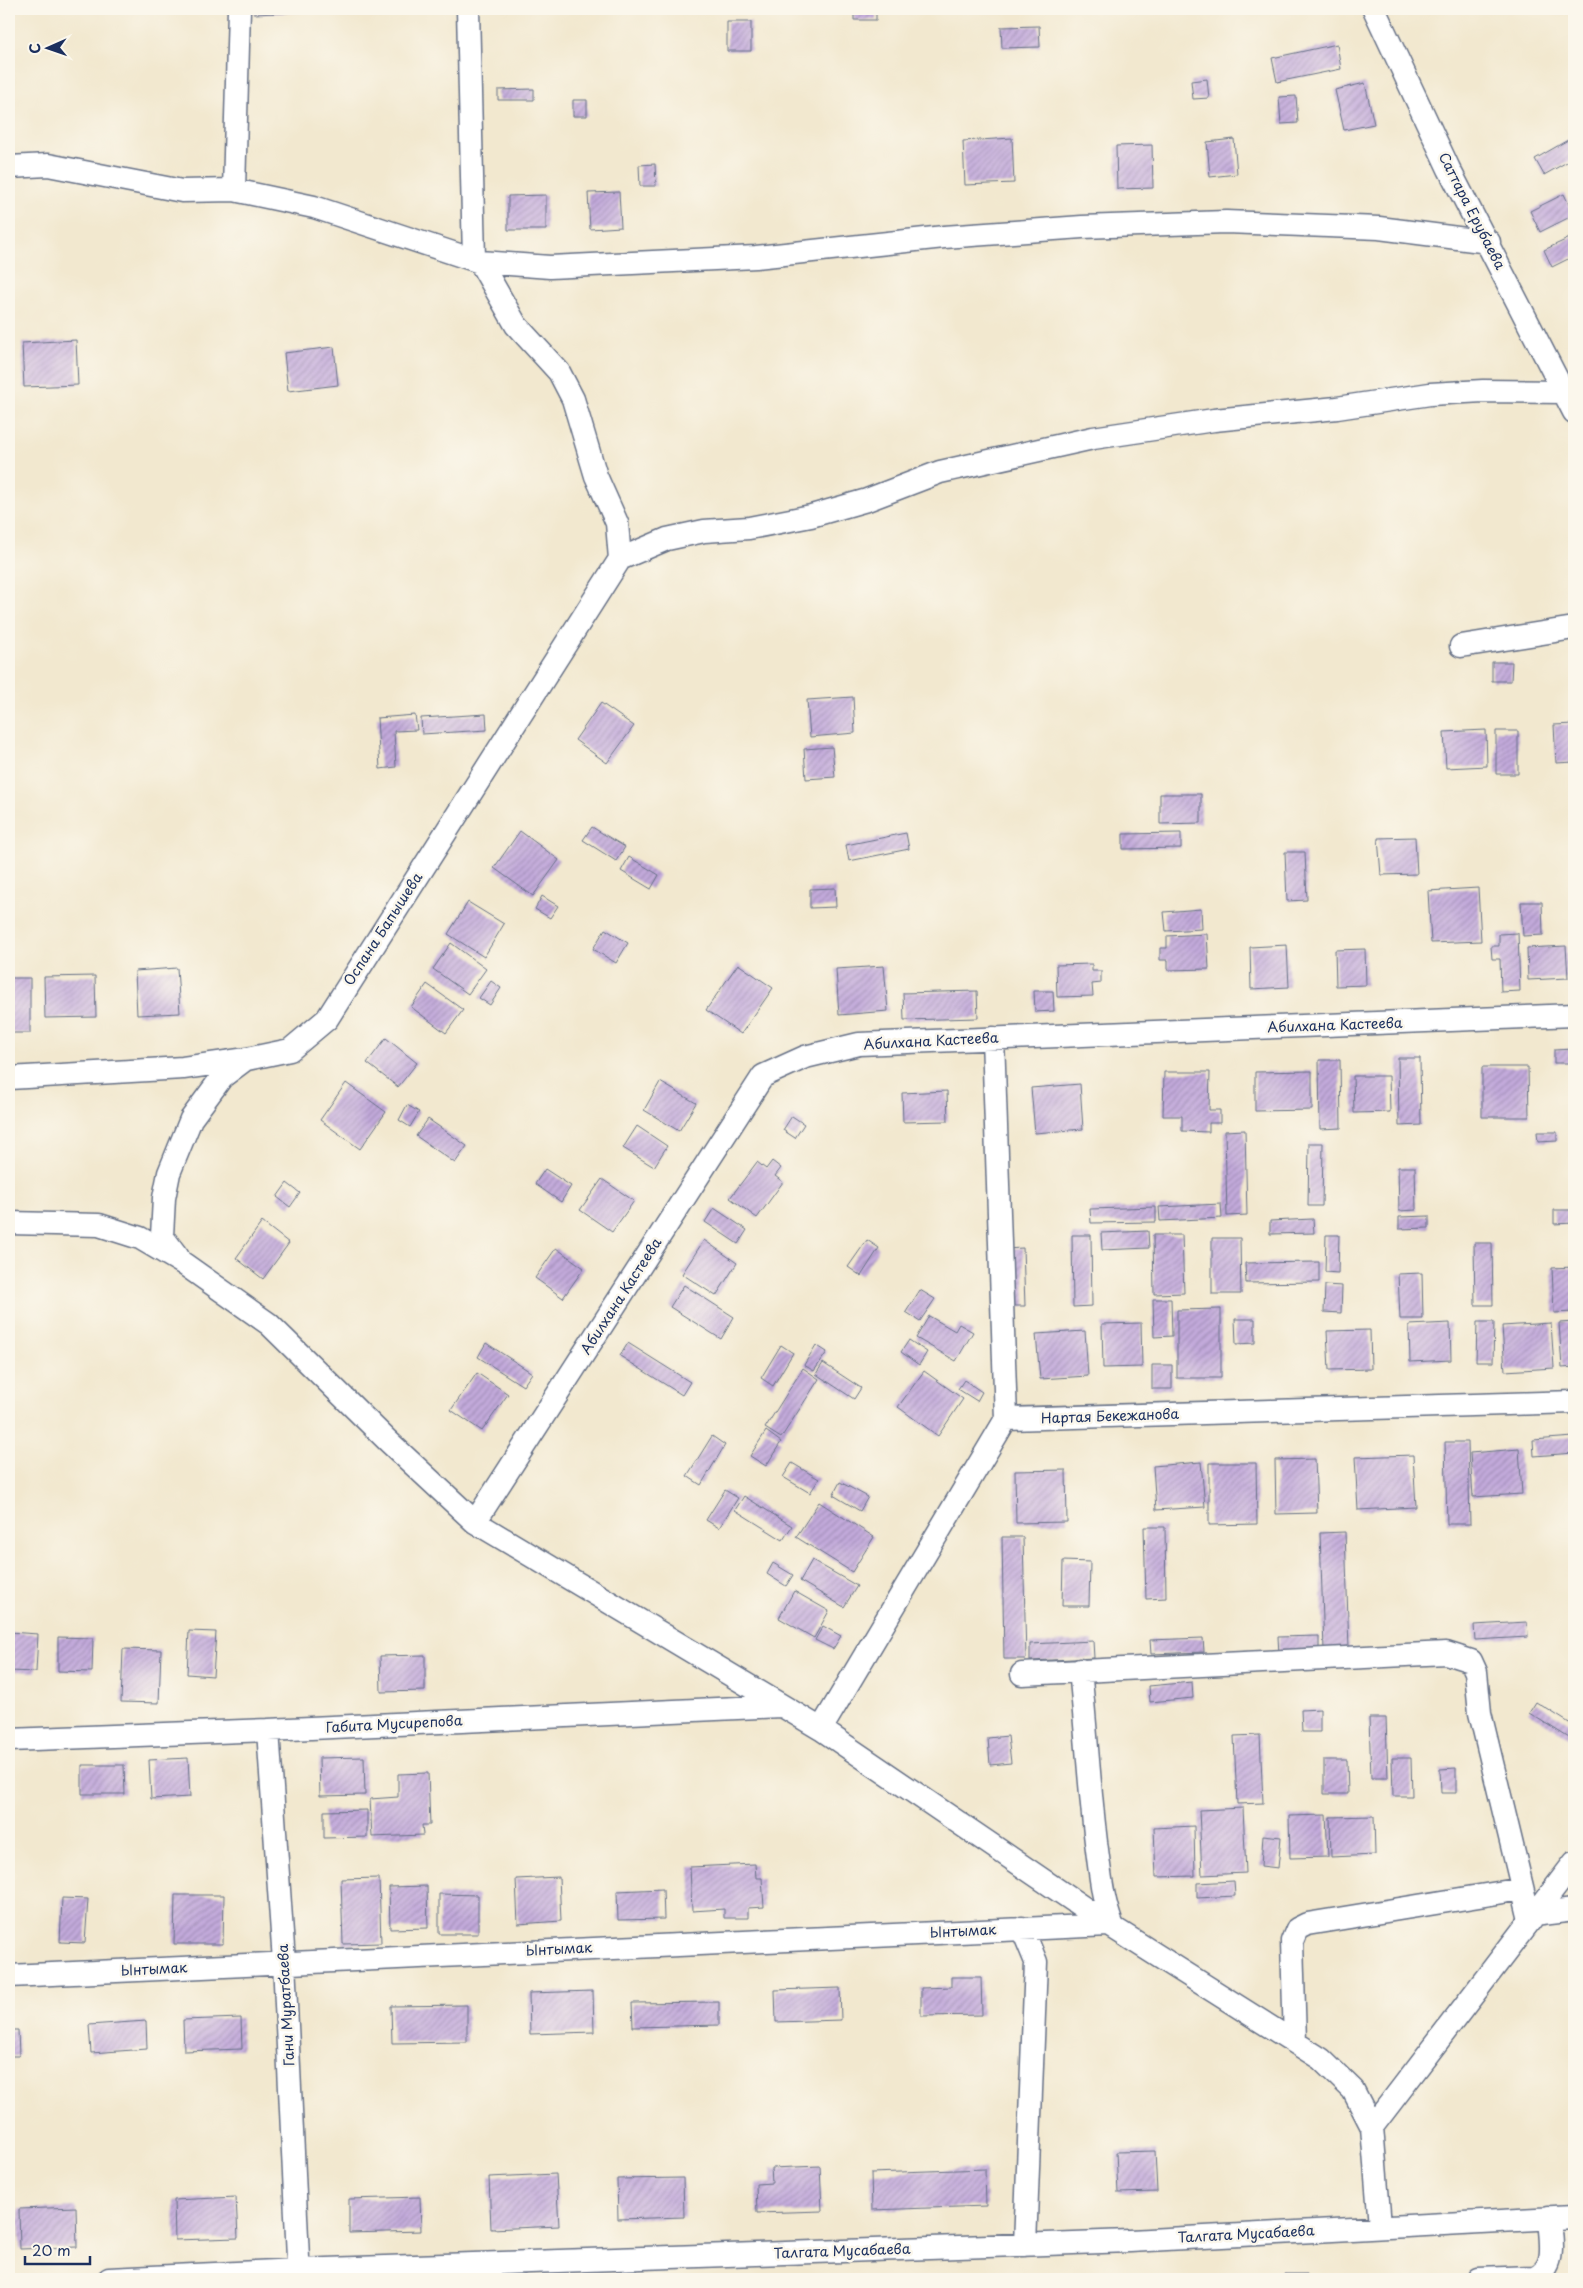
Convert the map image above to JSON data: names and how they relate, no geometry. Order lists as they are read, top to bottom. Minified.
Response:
{"streets":{"street":["Саттара Ерубаева","Оспана Бапышева","Абилхана Кастеева","Нартая Бекежанова","Габита Мусирепова","Ынтымак","Гани Муратбаева","Талгата Мусабаева"]},"crossings":[["Габита Мусирепова","Гани Муратбаева"],["Ынтымак","Гани Муратбаева"],["Гани Муратбаева","Талгата Мусабаева"]],"scale_bar":"20 m","north":"left"}
